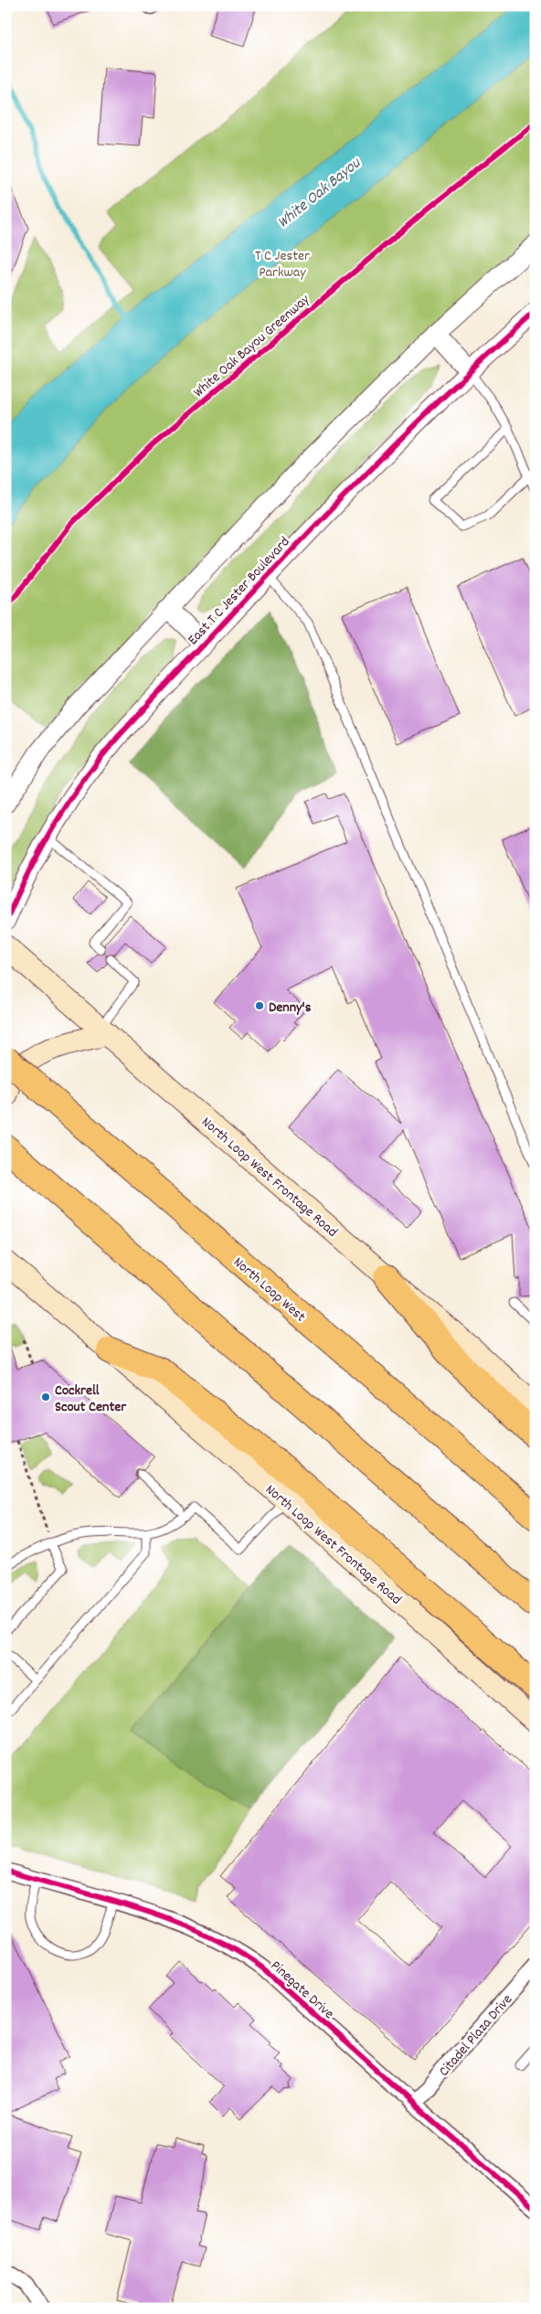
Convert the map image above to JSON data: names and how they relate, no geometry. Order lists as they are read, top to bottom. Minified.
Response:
{"streets":{"highway":["North Loop West"],"main road":["North Loop West Frontage Road"],"street":["East T C Jester Boulevard","Pinegate Drive","Citadel Plaza Drive"],"cycle path":["White Oak Bayou Greenway"]},"crossings":[["Pinegate Drive","Citadel Plaza Drive"]],"water":["White Oak Bayou"],"parks":["T C Jester Parkway"],"places":["Denny's","Cockrell Scout Center"]}
